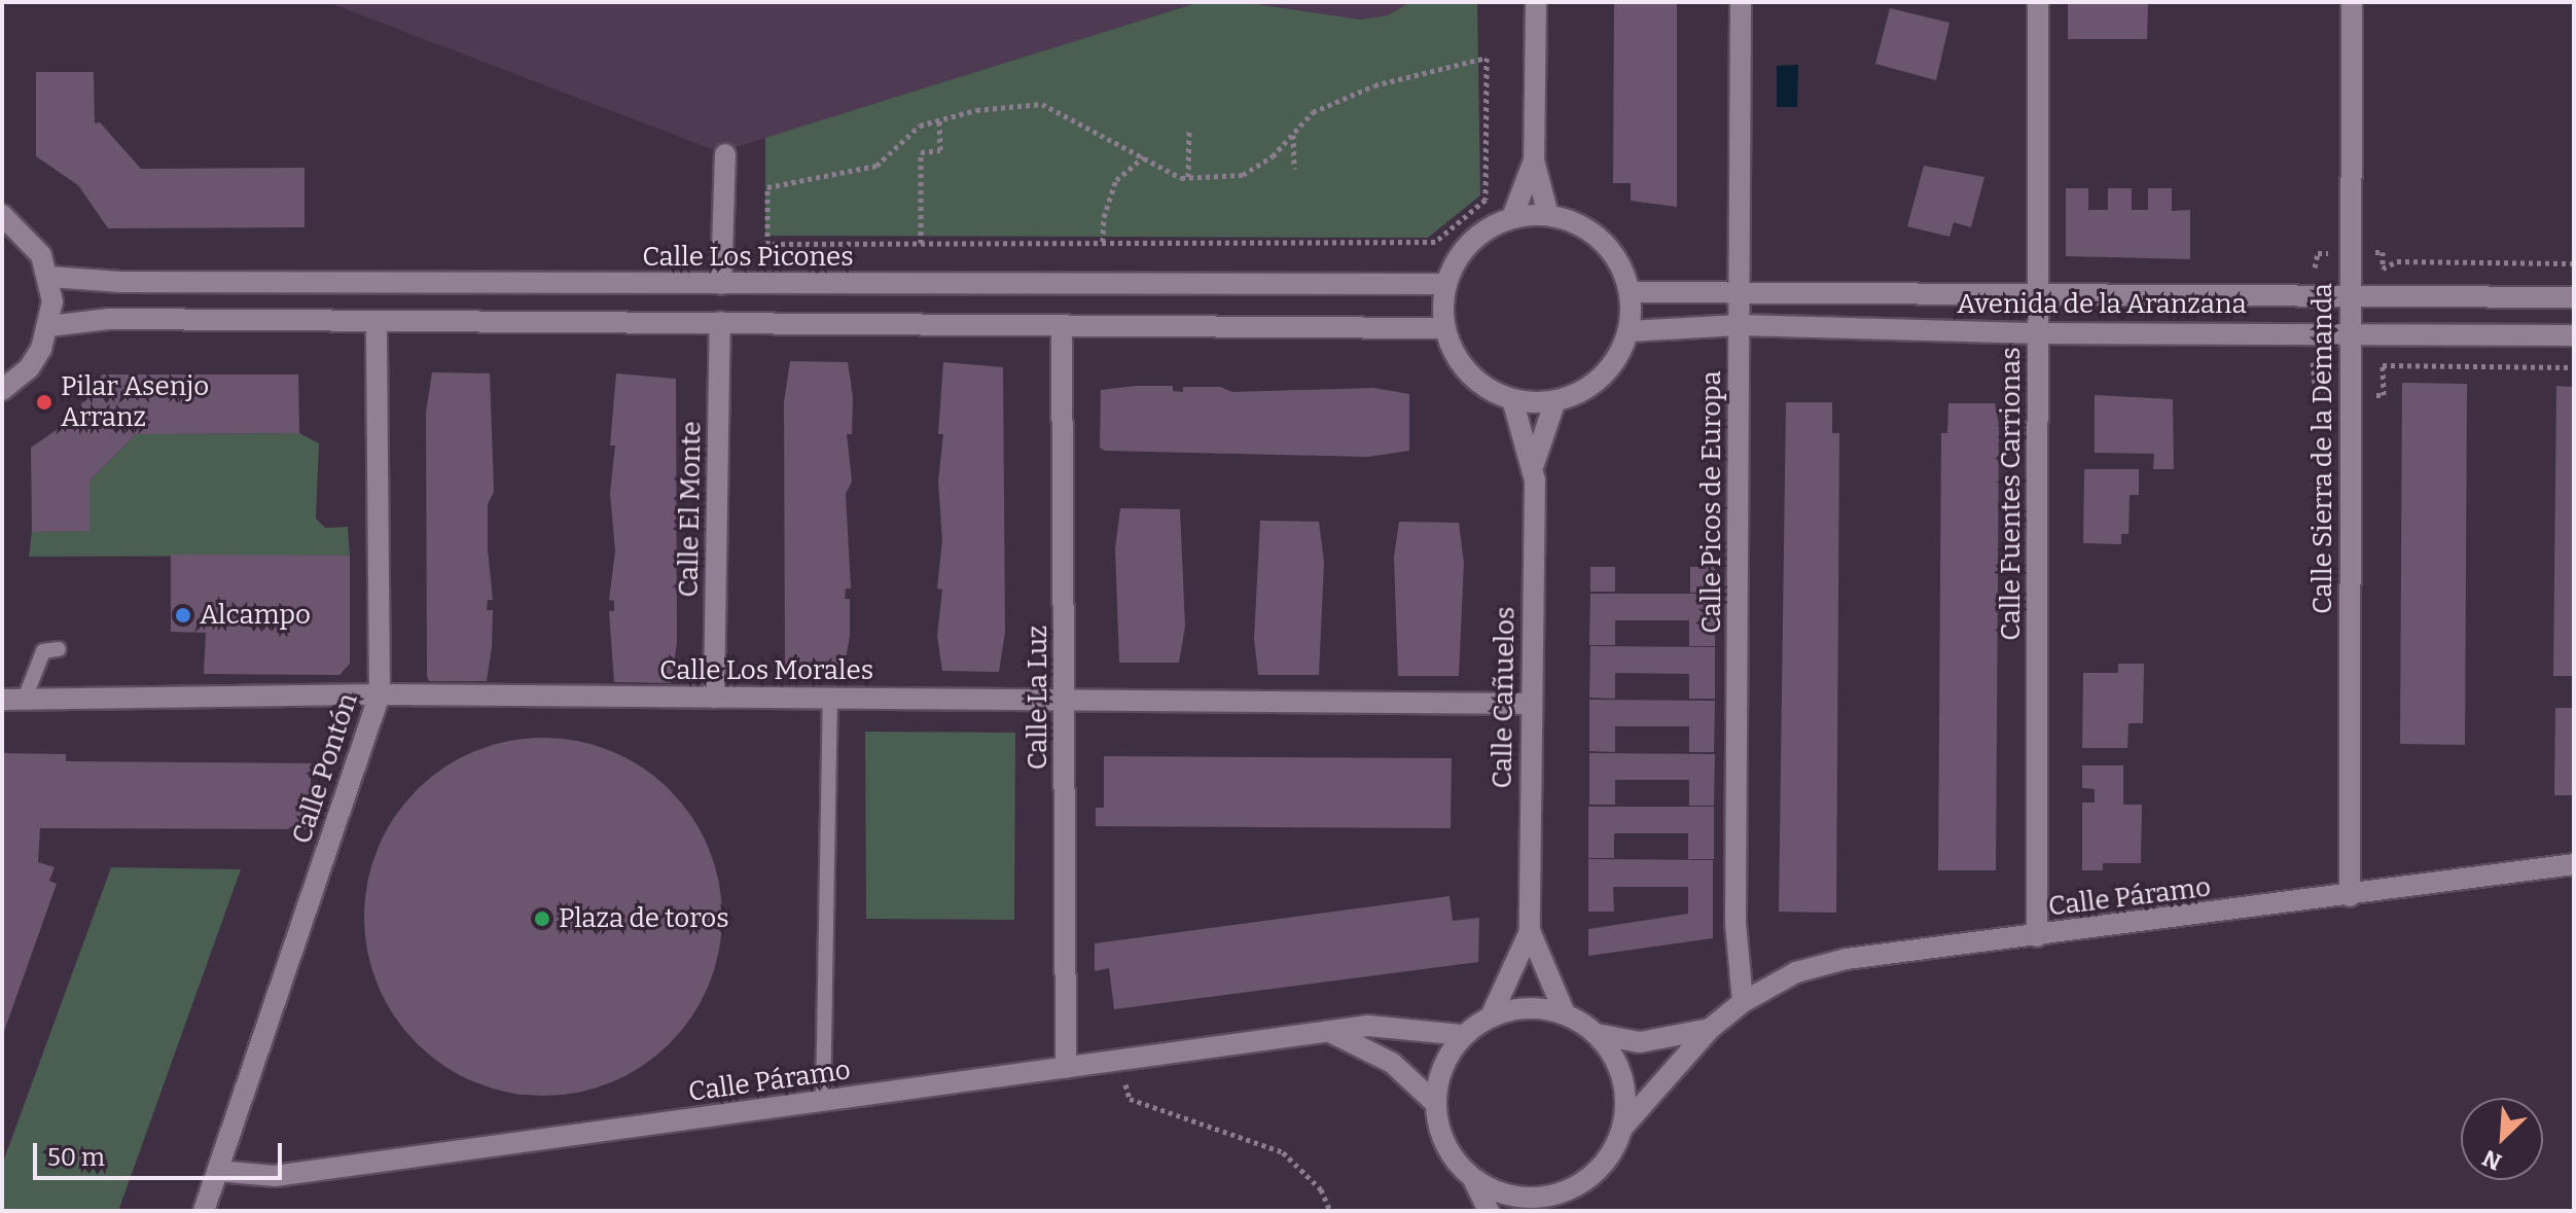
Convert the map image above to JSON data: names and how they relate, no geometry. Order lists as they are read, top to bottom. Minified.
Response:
{"streets":{"street":["Calle Los Picones","Avenida de la Aranzana","Calle Sierra de la Demanda","Calle Fuentes Carrionas","Calle Picos de Europa","Calle El Monte","Calle Los Morales","Calle La Luz","Calle Cañuelos","Calle Pontón","Calle Páramo"]},"crossings":[["Calle Los Picones","Avenida de la Aranzana"],["Calle Los Picones","Calle Cañuelos"],["Avenida de la Aranzana","Calle Sierra de la Demanda"],["Avenida de la Aranzana","Calle Fuentes Carrionas"],["Avenida de la Aranzana","Calle Picos de Europa"],["Avenida de la Aranzana","Calle Cañuelos"],["Calle Sierra de la Demanda","Calle Páramo"],["Calle Fuentes Carrionas","Calle Páramo"],["Calle Picos de Europa","Calle Páramo"],["Calle El Monte","Calle Los Morales"],["Calle Los Morales","Calle La Luz"],["Calle Los Morales","Calle Cañuelos"],["Calle Los Morales","Calle Pontón"],["Calle La Luz","Calle Páramo"],["Calle Cañuelos","Calle Páramo"],["Calle Pontón","Calle Páramo"]],"places":["Pilar Asenjo Arranz","Alcampo","Plaza de toros"],"scale_bar":"50 m","north":"bottom left"}
